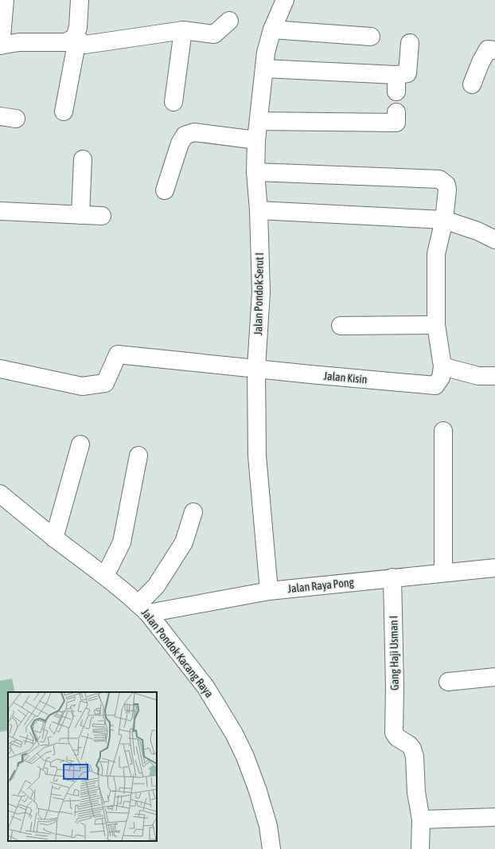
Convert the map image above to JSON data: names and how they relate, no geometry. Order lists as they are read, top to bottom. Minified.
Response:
{"streets":{"street":["Jalan Pondok Serut I","Jalan Kisin","Jalan Raya Pong","Jalan Pondok Kacang Raya","Gang Haji Usman I"]},"crossings":[["Jalan Pondok Serut I","Jalan Kisin"],["Jalan Pondok Serut I","Jalan Raya Pong"],["Jalan Raya Pong","Jalan Pondok Kacang Raya"],["Jalan Raya Pong","Gang Haji Usman I"]]}
